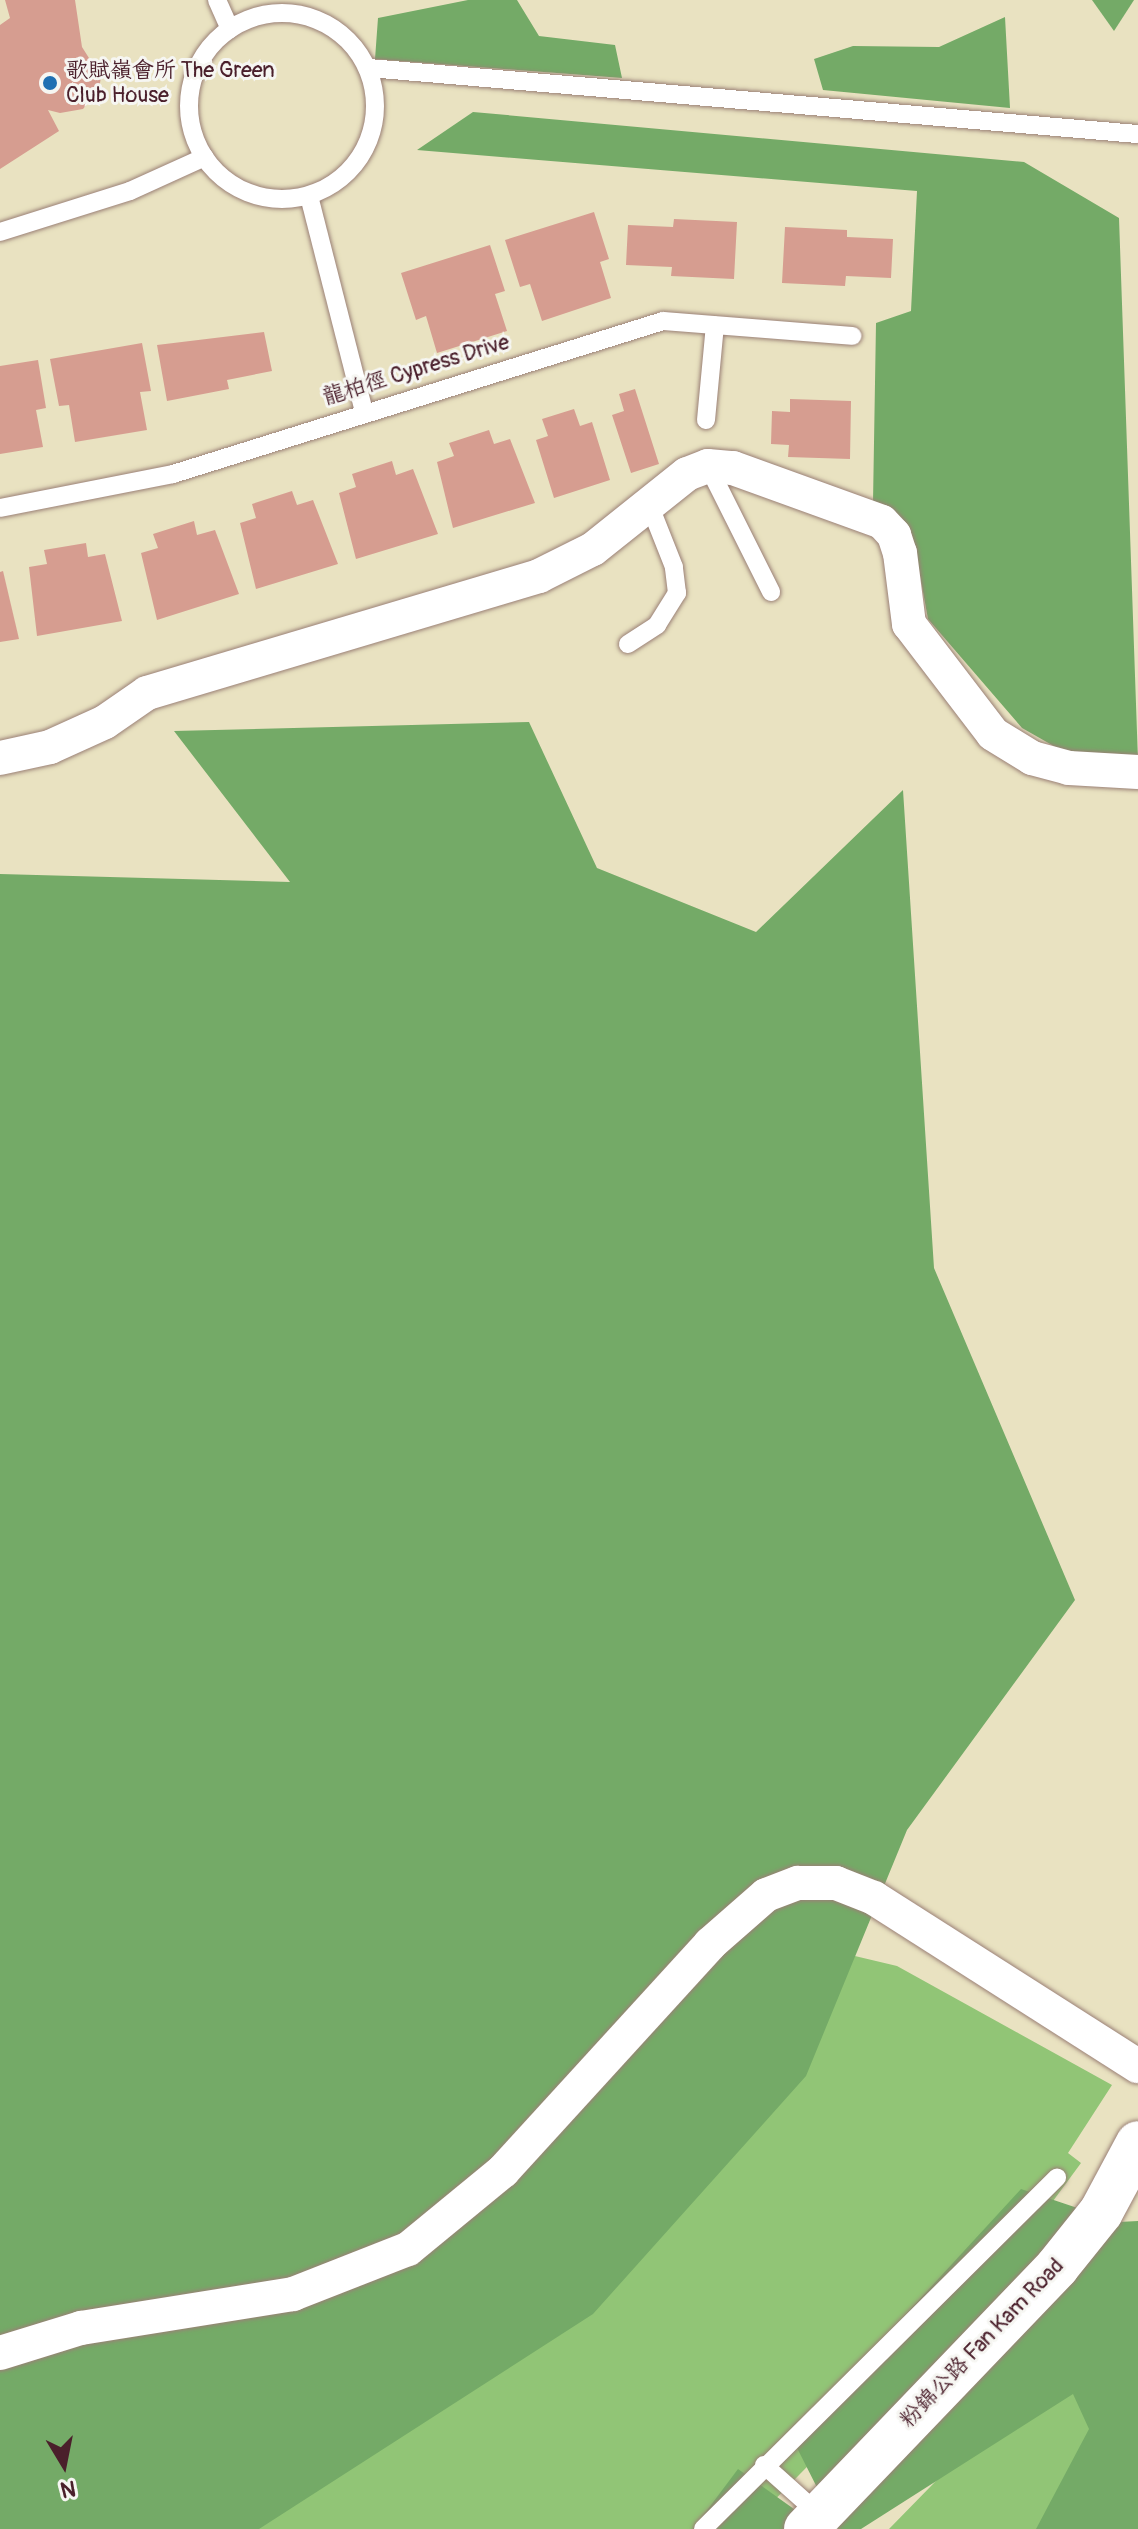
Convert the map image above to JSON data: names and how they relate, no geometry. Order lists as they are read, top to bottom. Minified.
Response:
{"streets":{"main road":["粉錦公路 Fan Kam Road"],"lane":["龍柏徑 Cypress Drive"]},"places":["歌賦嶺會所 The Green Club House"],"north":"bottom"}
